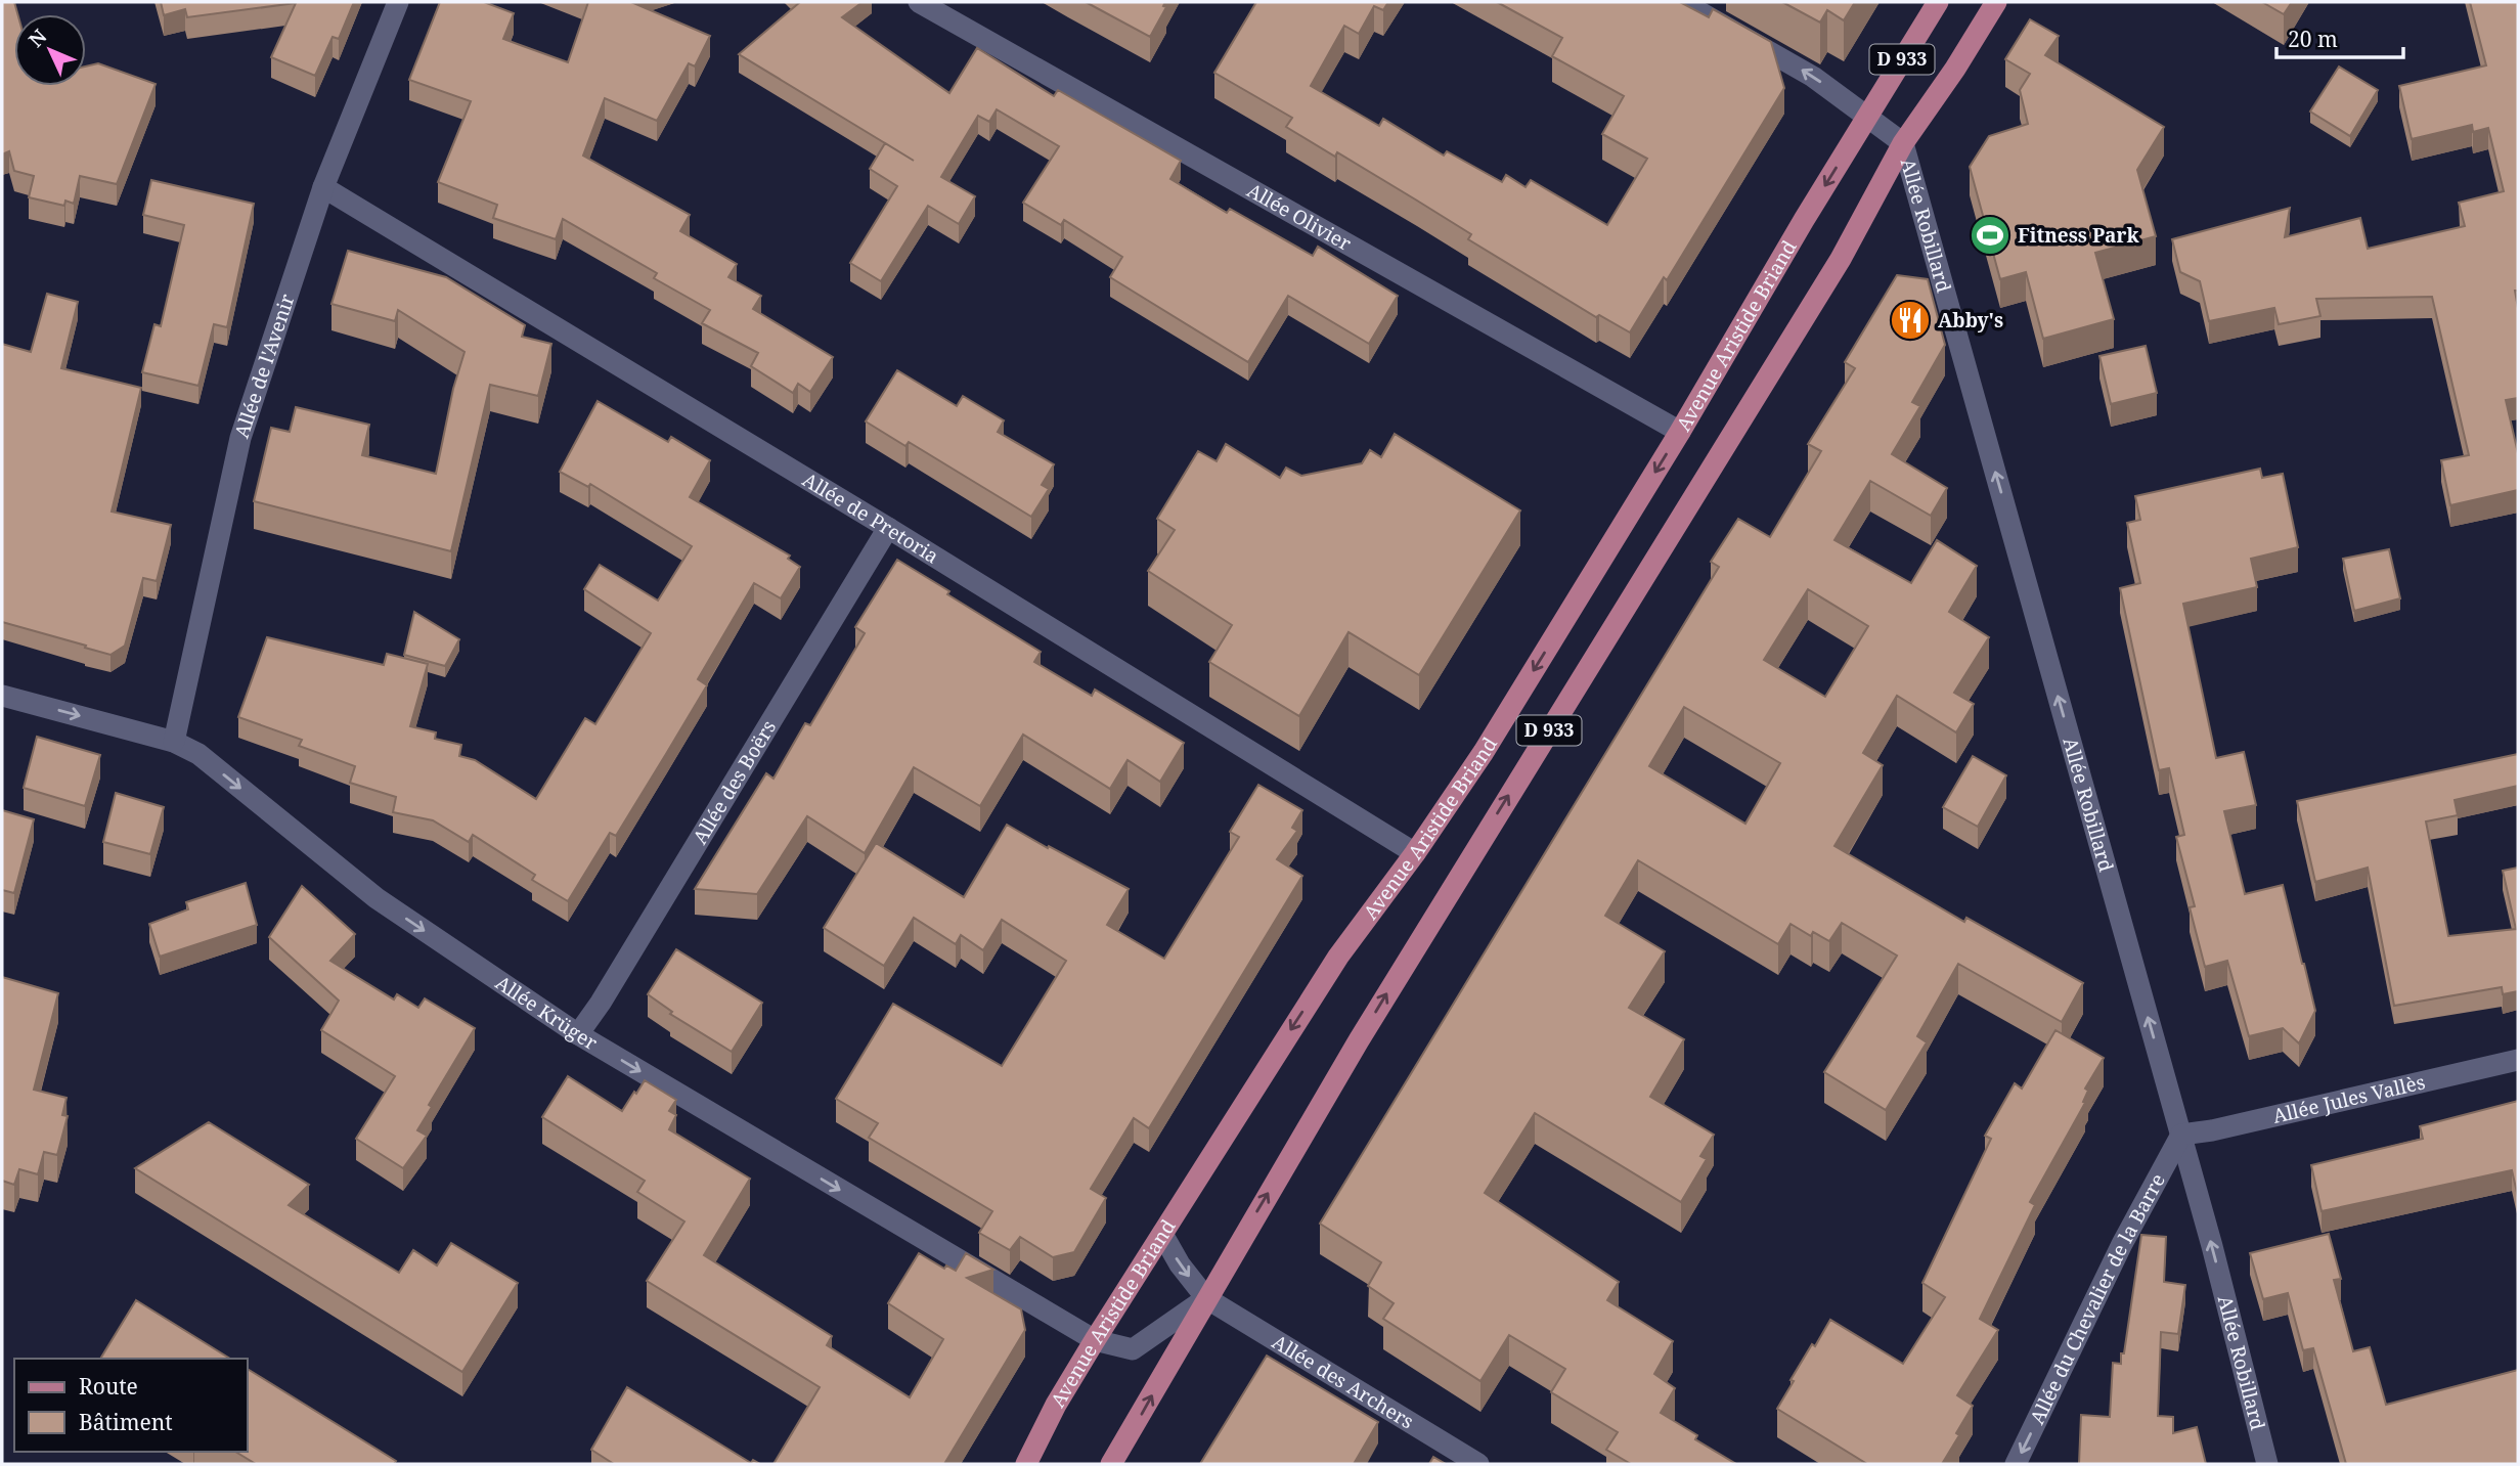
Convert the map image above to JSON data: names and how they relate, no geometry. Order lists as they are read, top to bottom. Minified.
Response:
{"streets":{"main road":["D 933","Avenue Aristide Briand"],"street":["Allée Olivier","Allée Robillard","Allée de l'Avenir","Allée de Pretoria","Allée des Boërs","Allée Krüger","Allée Jules Vallès","Allée du Chevalier de la Barre","Allée des Archers"]},"crossings":[["D 933","Allée Robillard"],["D 933","Allée Krüger"],["D 933","Allée des Archers"],["Allée Olivier","Avenue Aristide Briand"],["Allée Robillard","Allée Jules Vallès"],["Allée Robillard","Allée du Chevalier de la Barre"],["Avenue Aristide Briand","Allée de Pretoria"],["Avenue Aristide Briand","Allée Krüger"],["Allée de l'Avenir","Allée de Pretoria"],["Allée de l'Avenir","Allée Krüger"],["Allée de Pretoria","Allée des Boërs"],["Allée des Boërs","Allée Krüger"],["Allée Krüger","Allée des Archers"],["Allée Jules Vallès","Allée du Chevalier de la Barre"]],"one_way":["Allée Robillard","Allée Krüger","Allée du Chevalier de la Barre"],"places":{"sports":["Fitness Park"],"restaurant":["Abby's"]},"legend":["Route","Bâtiment"],"scale_bar":"20 m","north":"top left"}
